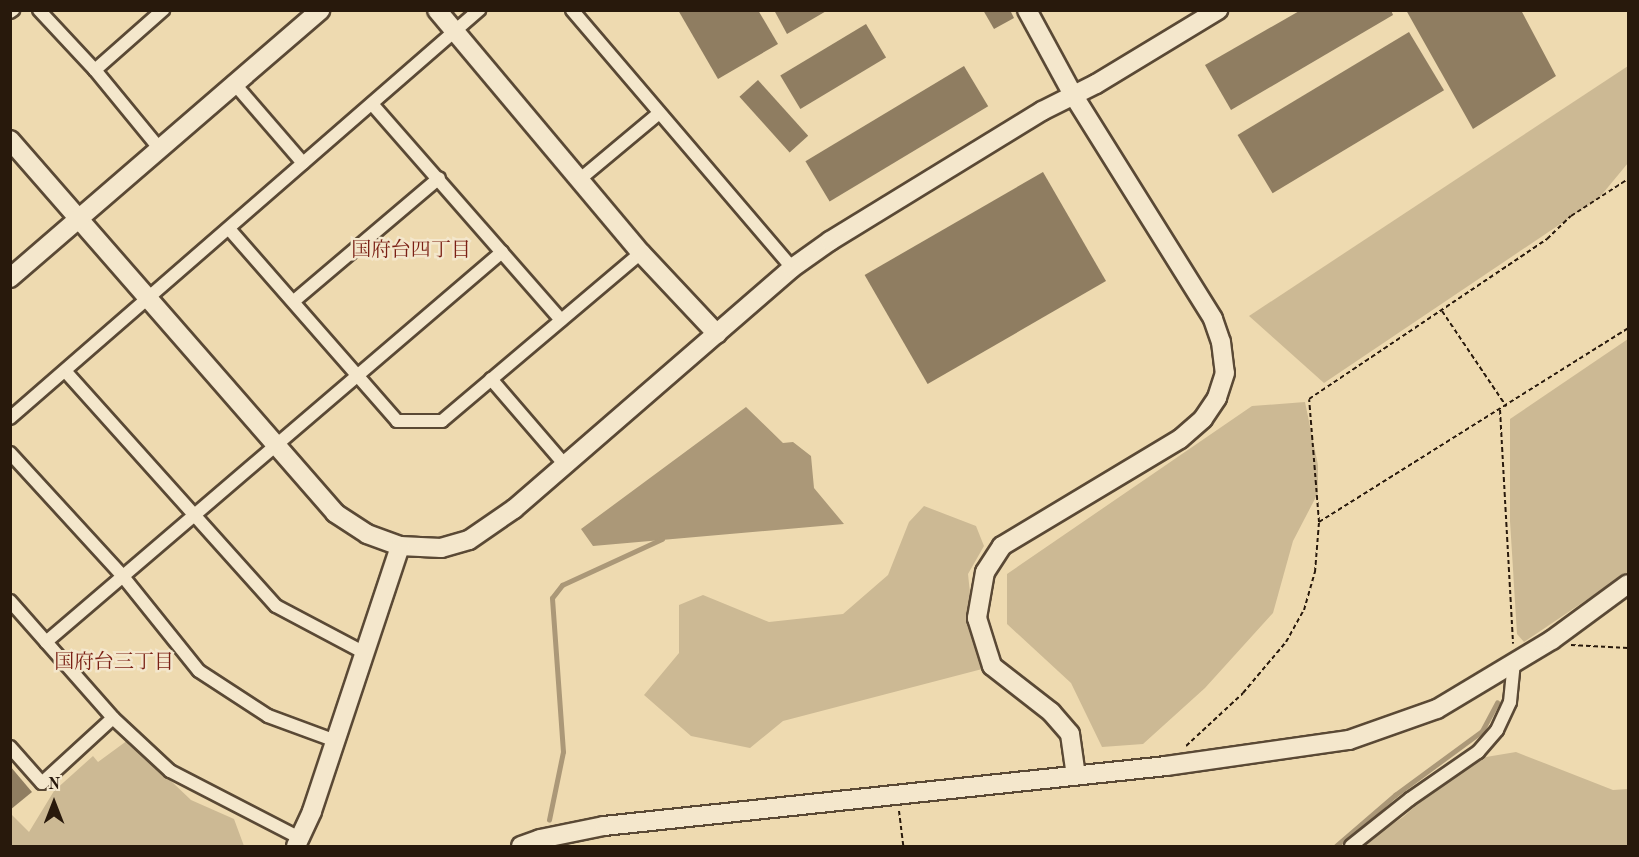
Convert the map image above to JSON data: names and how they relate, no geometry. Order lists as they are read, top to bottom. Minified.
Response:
{"districts":["国府台四丁目","国府台三丁目"],"north":"top"}
